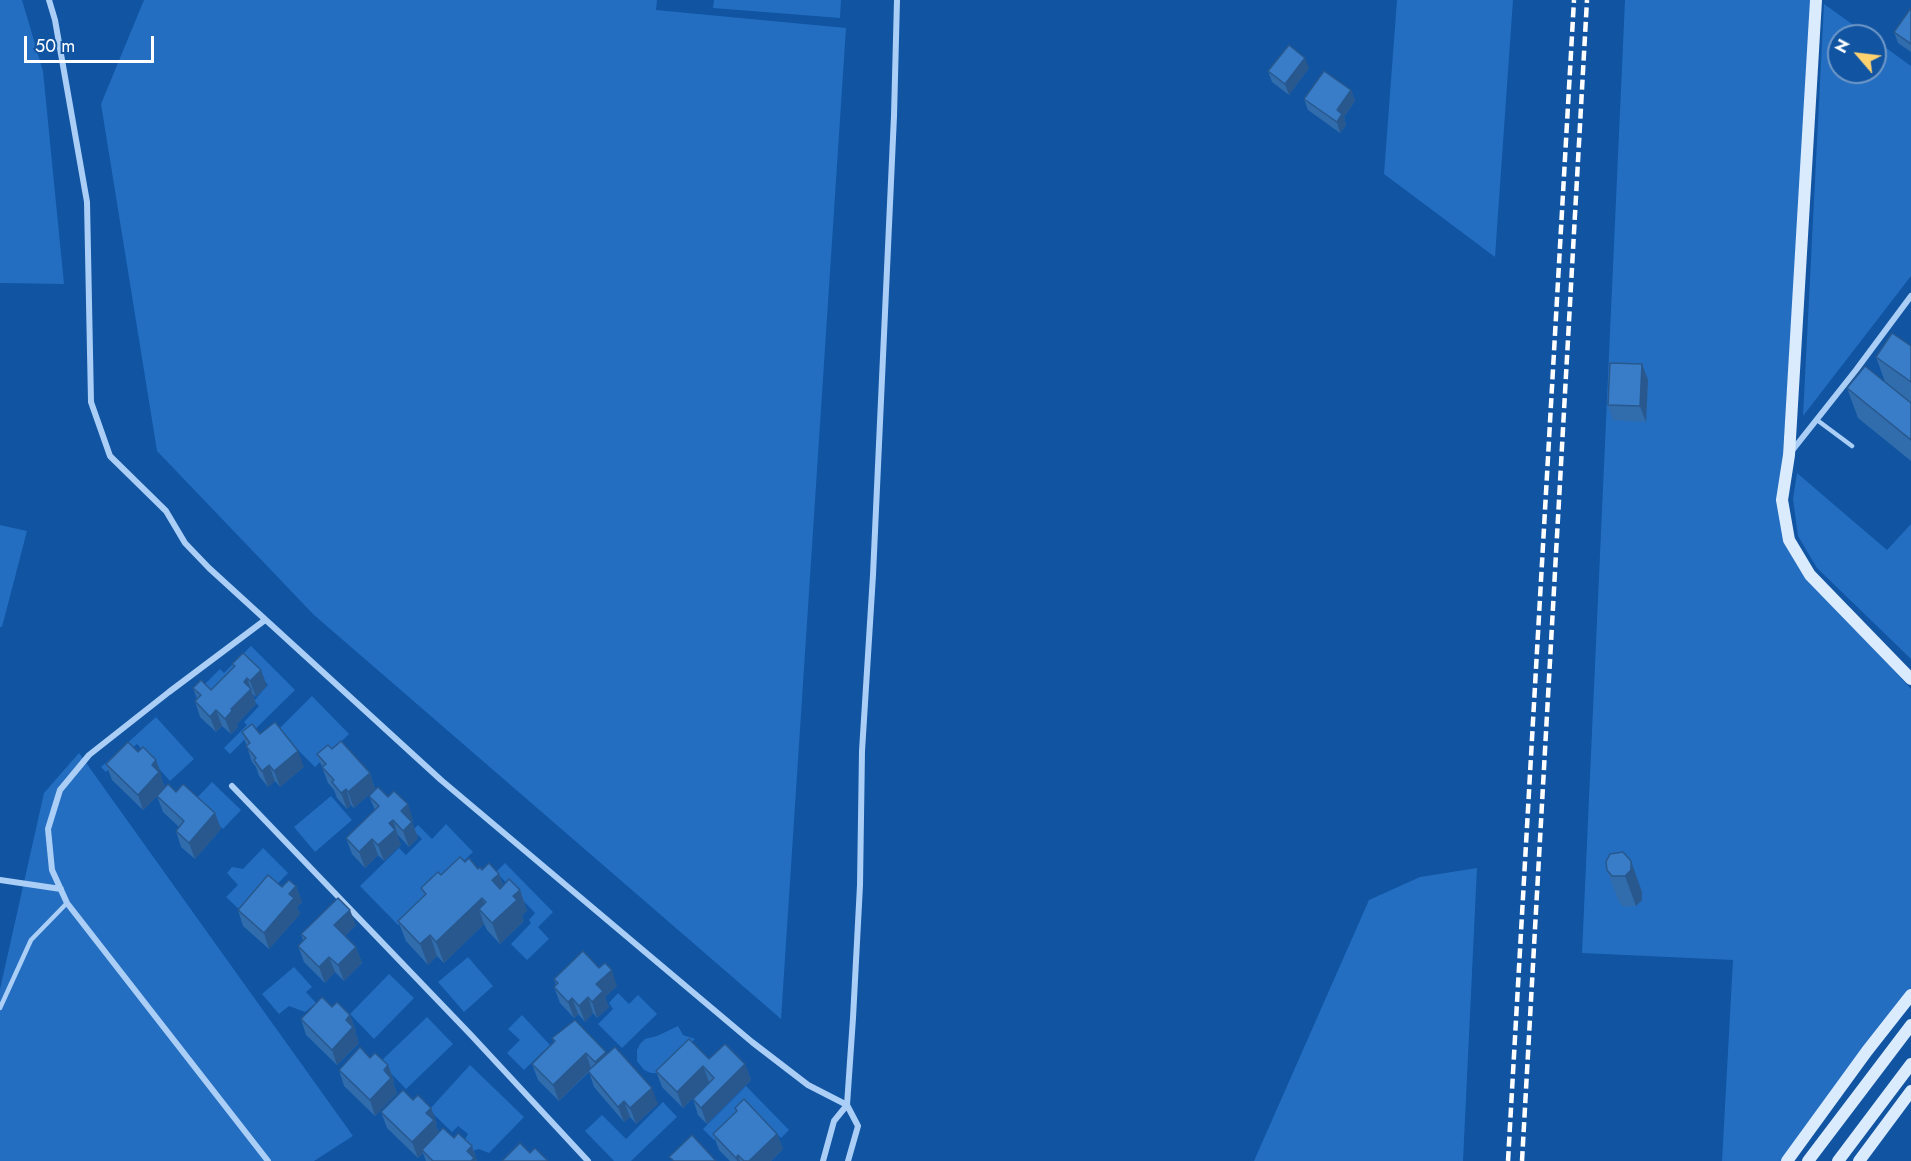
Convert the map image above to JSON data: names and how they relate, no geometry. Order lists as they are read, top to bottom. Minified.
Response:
{"scale_bar":"50 m","north":"top left"}
